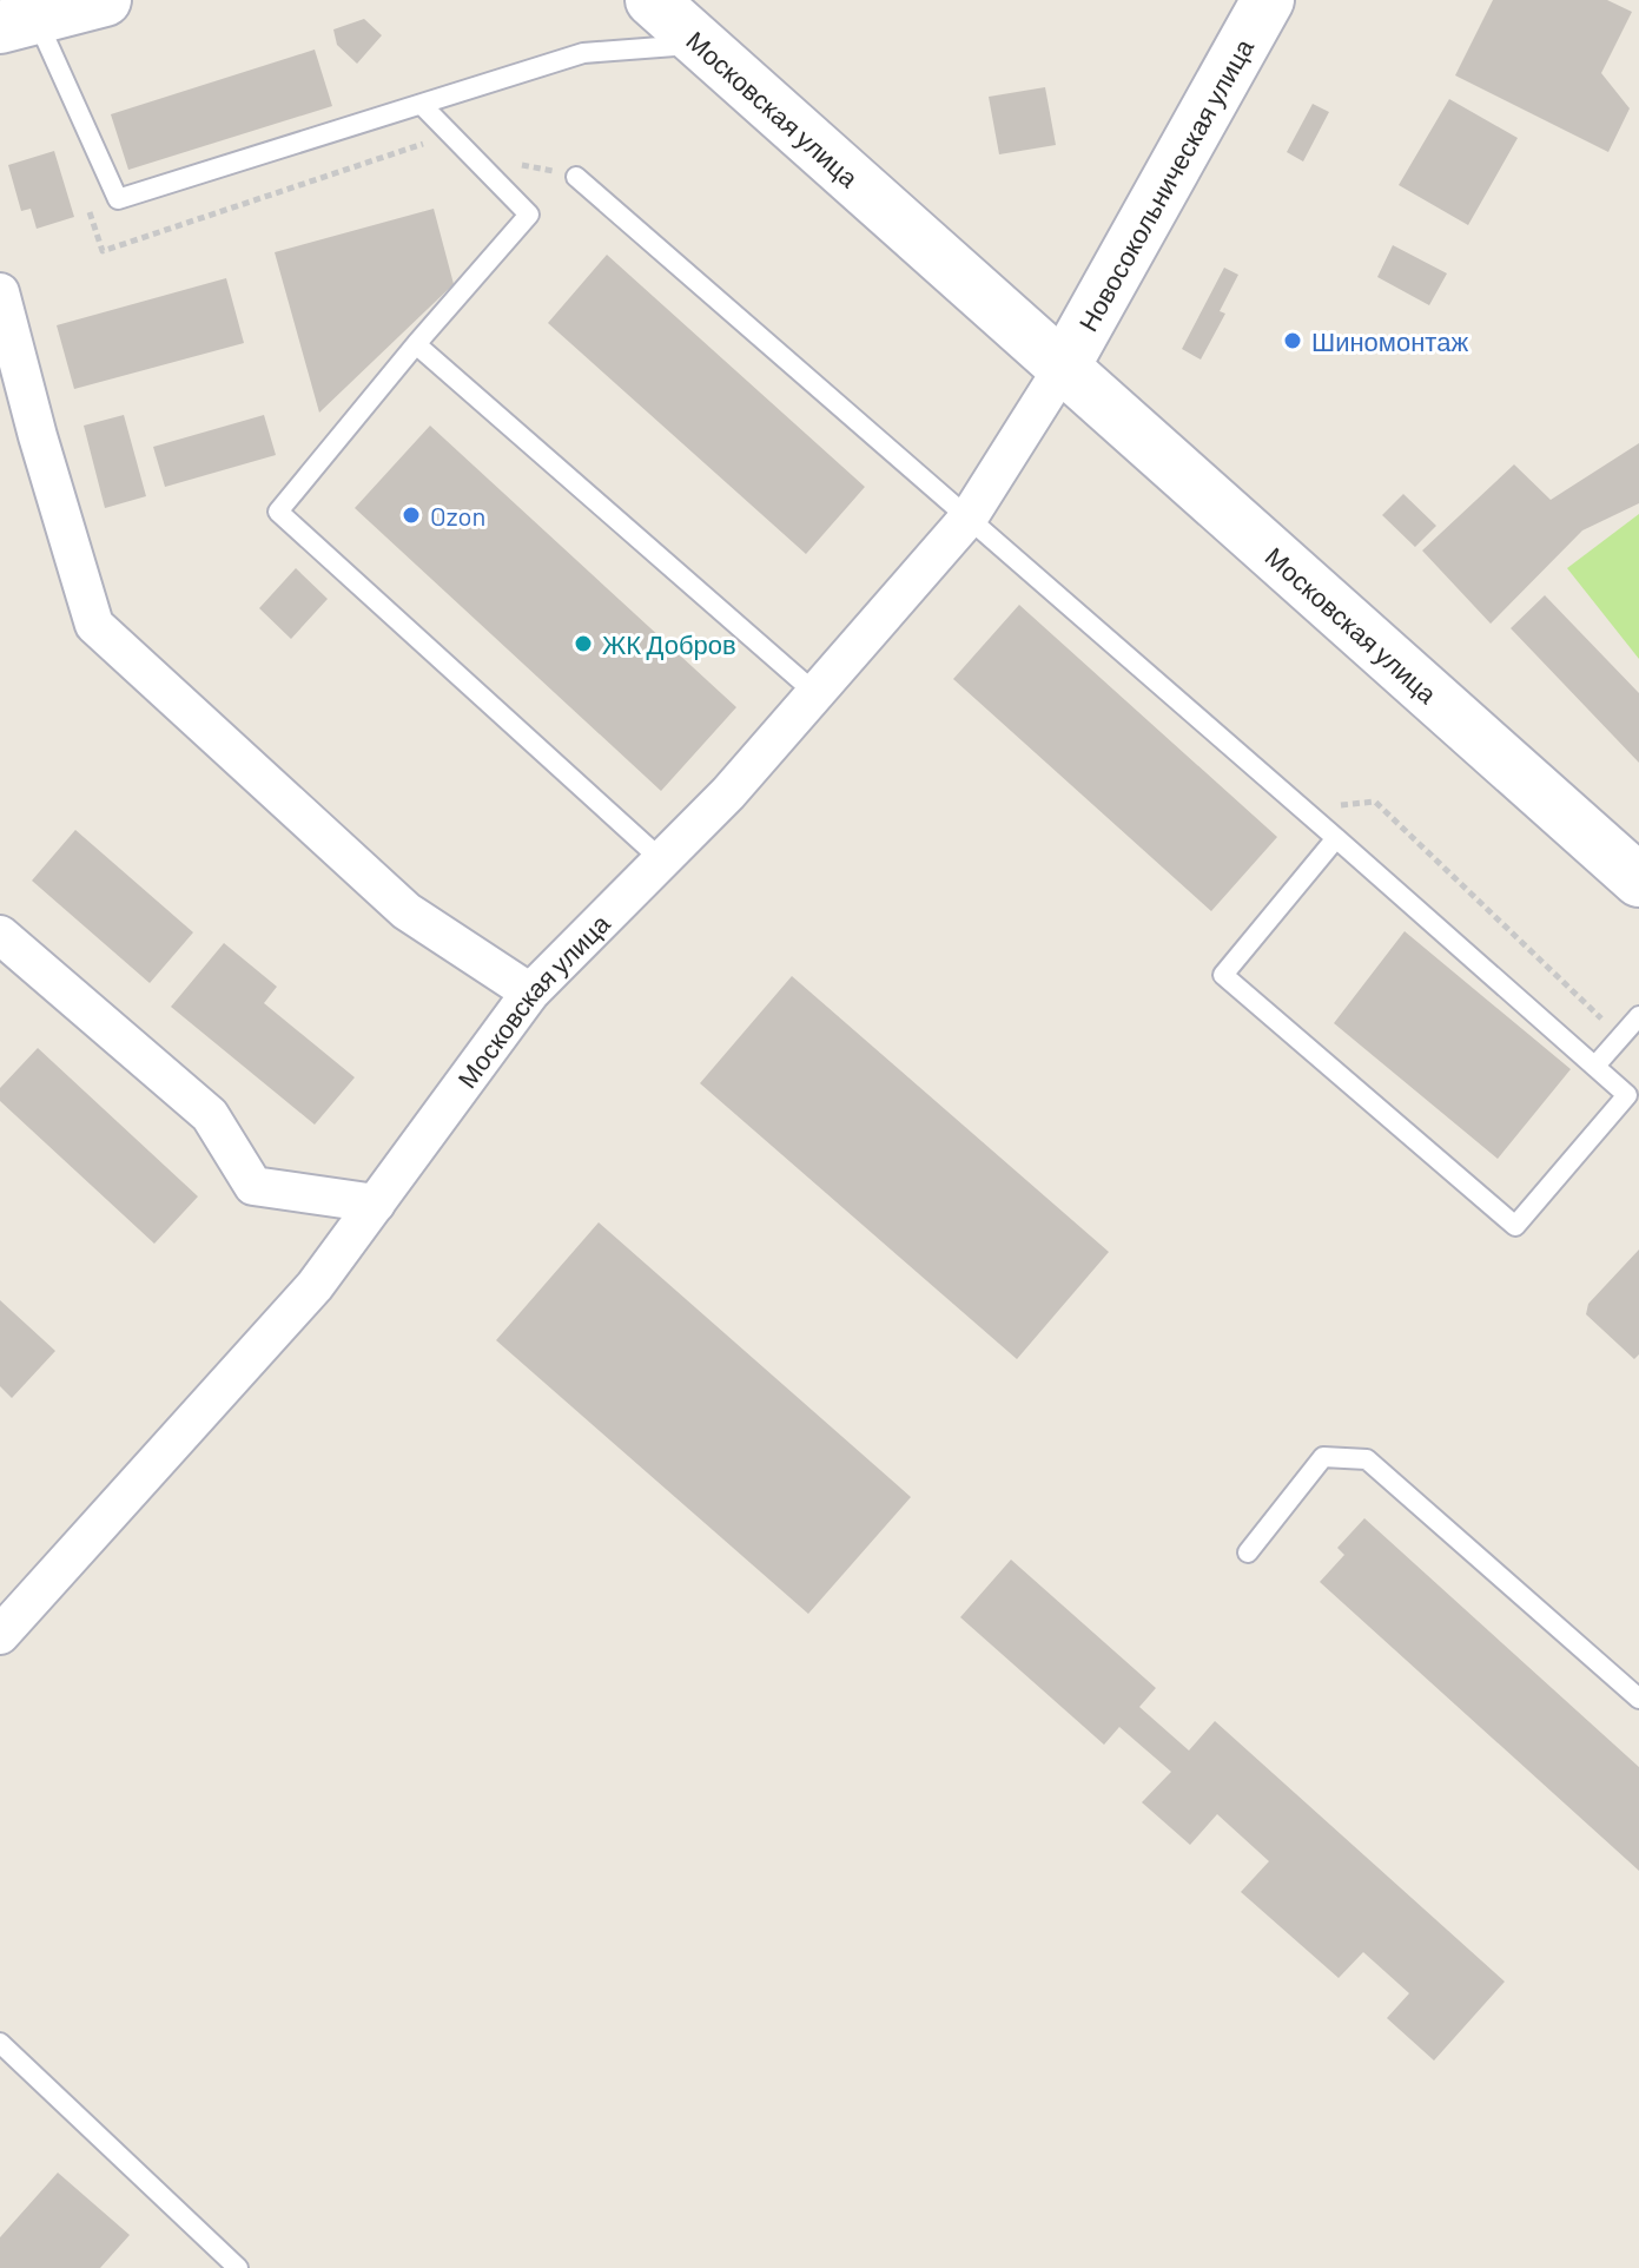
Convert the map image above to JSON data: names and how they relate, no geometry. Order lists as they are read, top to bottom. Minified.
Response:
{"streets":{"main road":["Московская улица","Новосокольническая улица"]},"crossings":[["Московская улица","Новосокольническая улица"]],"places":["Шиномонтаж","Ozon","ЖК Добров"]}
